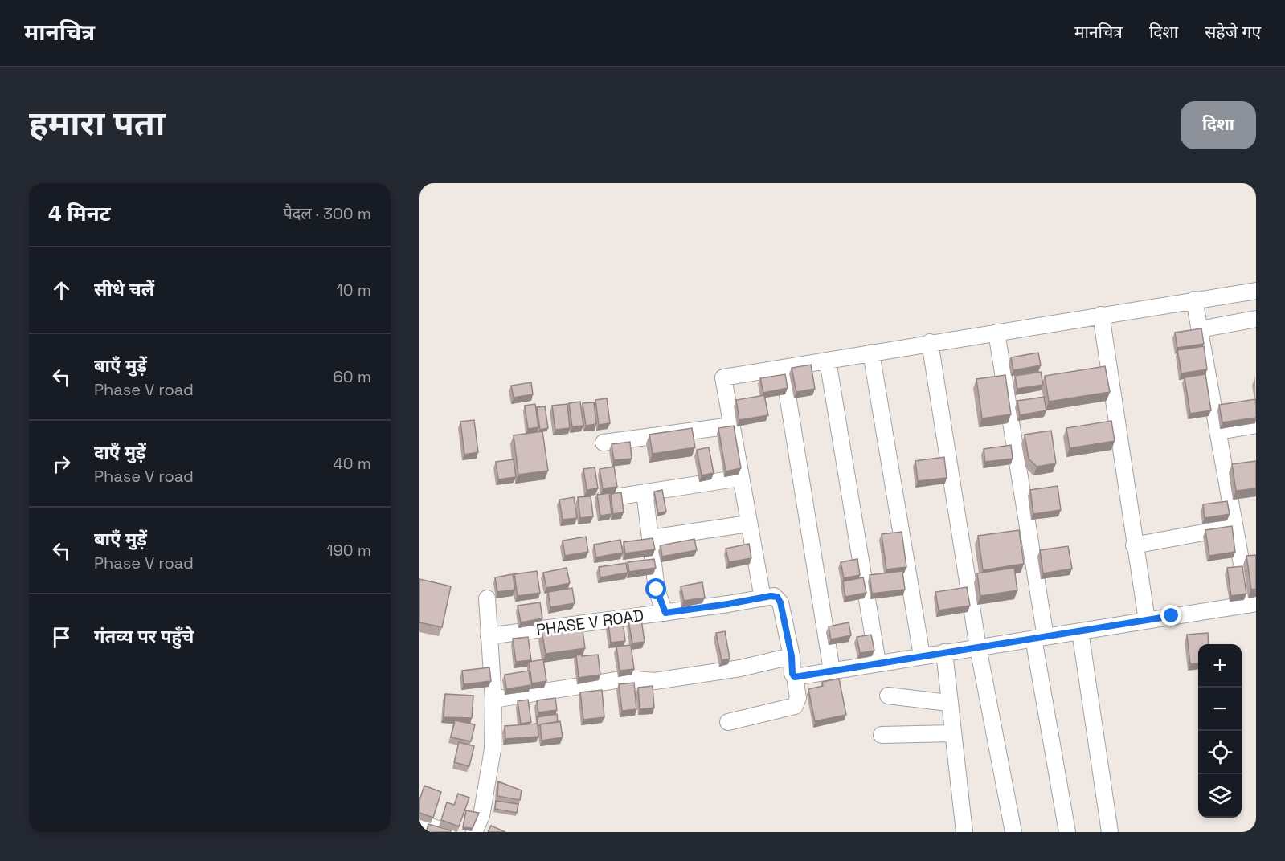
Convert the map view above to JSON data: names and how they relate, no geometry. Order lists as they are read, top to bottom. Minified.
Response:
{"streets":{"street":["PHASE V ROAD"]},"page":{"header":"मानचित्र","nav":["मानचित्र","दिशा","सहेजे गए"],"buttons":"दिशा","title":"हमारा पता","heading":["4 मिनट","पैदल · 300 m"],"list":[["सीधे चलें","10 m"],["बाएँ मुड़ें","Phase V road","60 m"],["दाएँ मुड़ें","Phase V road","40 m"],["बाएँ मुड़ें","Phase V road","190 m"],"गंतव्य पर पहुँचे"],"map_buttons":["+","−"]}}
